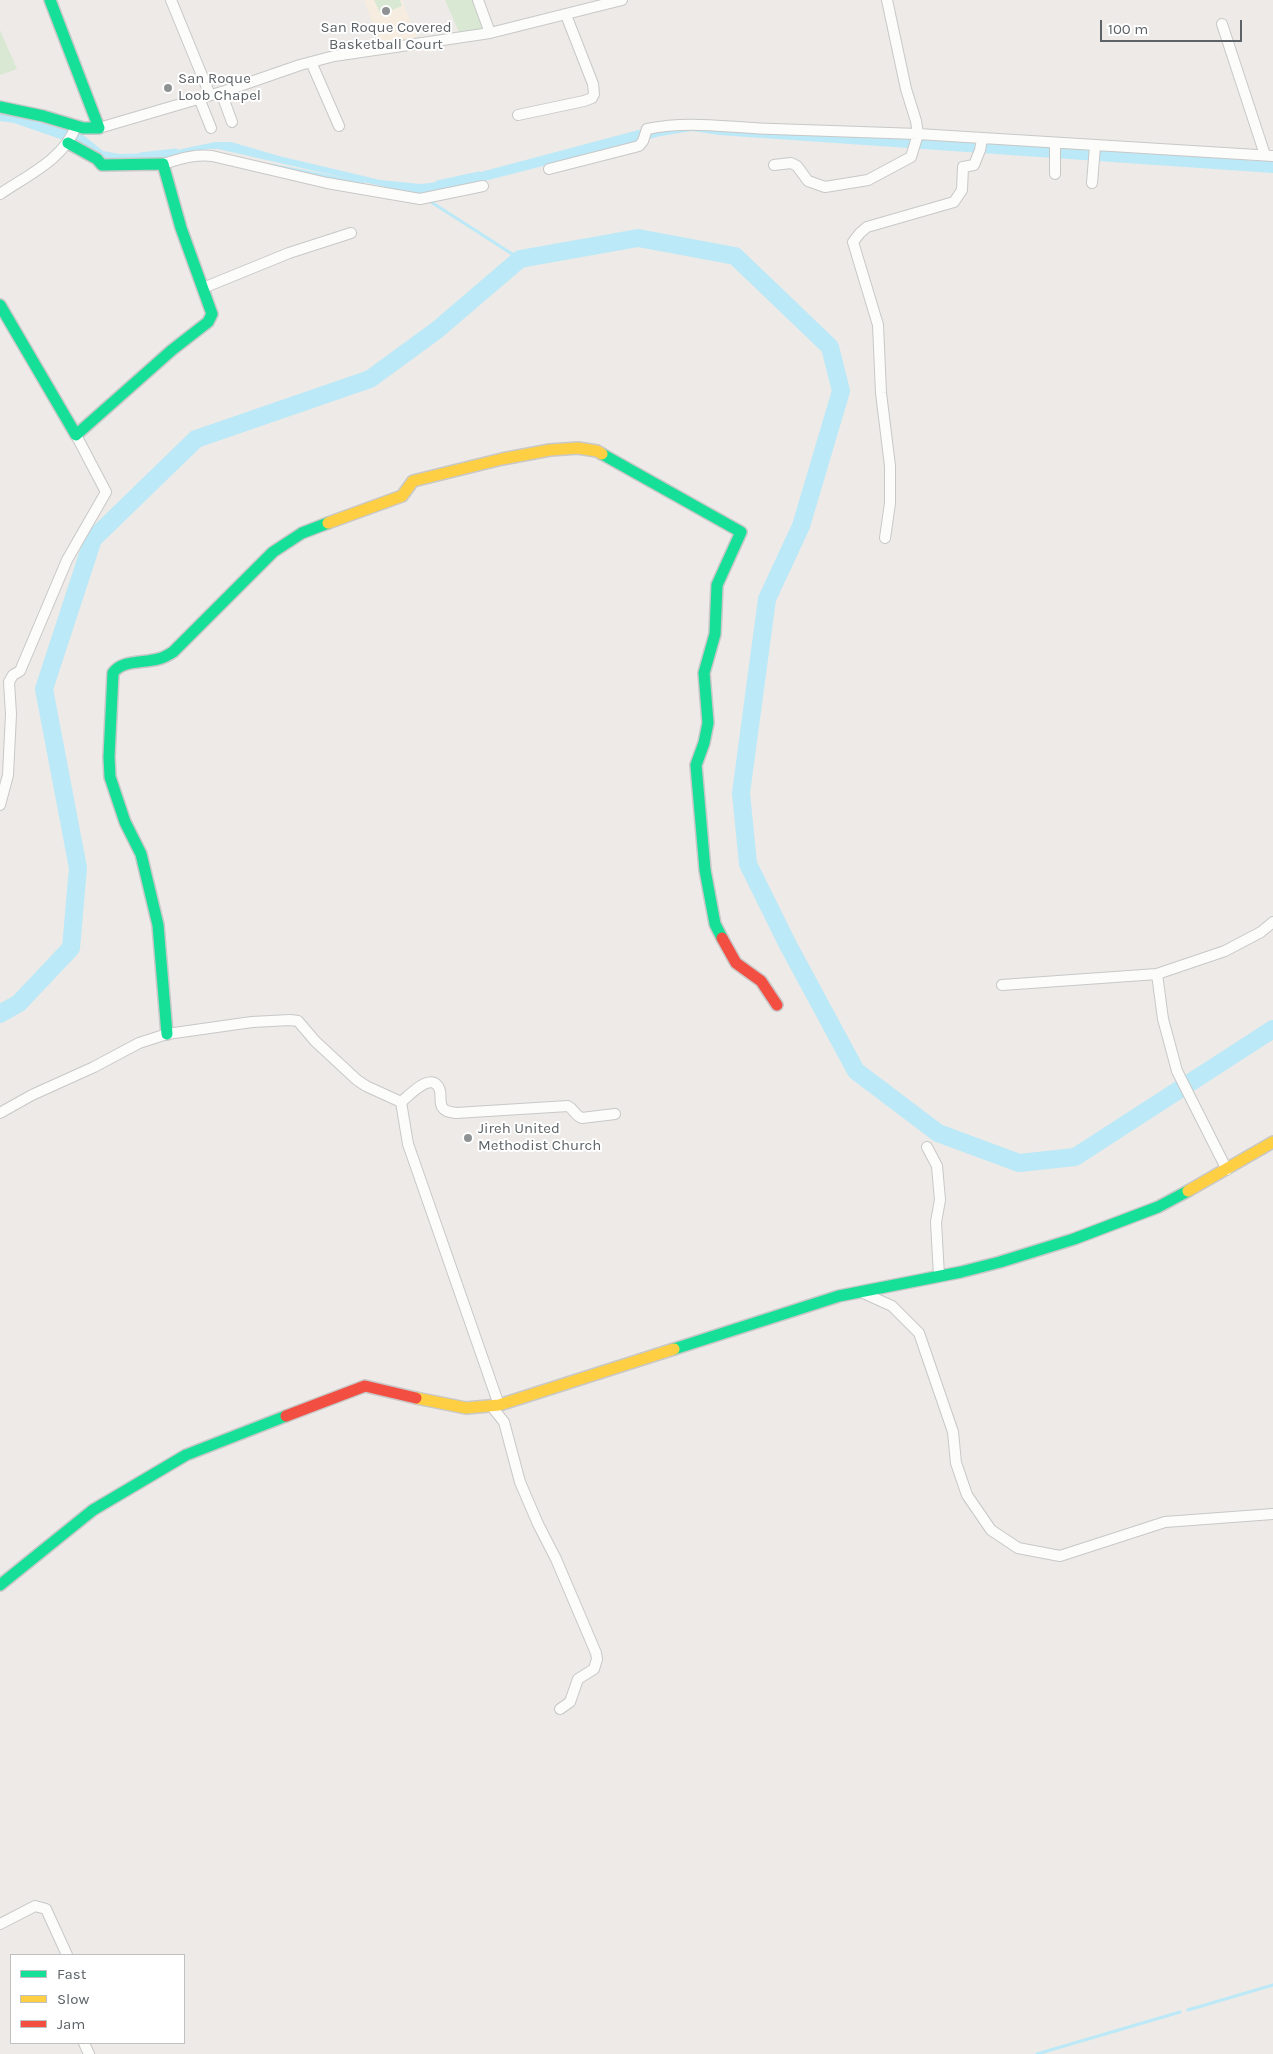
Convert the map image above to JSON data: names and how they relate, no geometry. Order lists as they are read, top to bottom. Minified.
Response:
{"places":["San Roque Covered Basketball Court","San Roque Loob Chapel","Jireh United Methodist Church"],"legend":["Fast","Slow","Jam"],"scale_bar":"100 m"}
